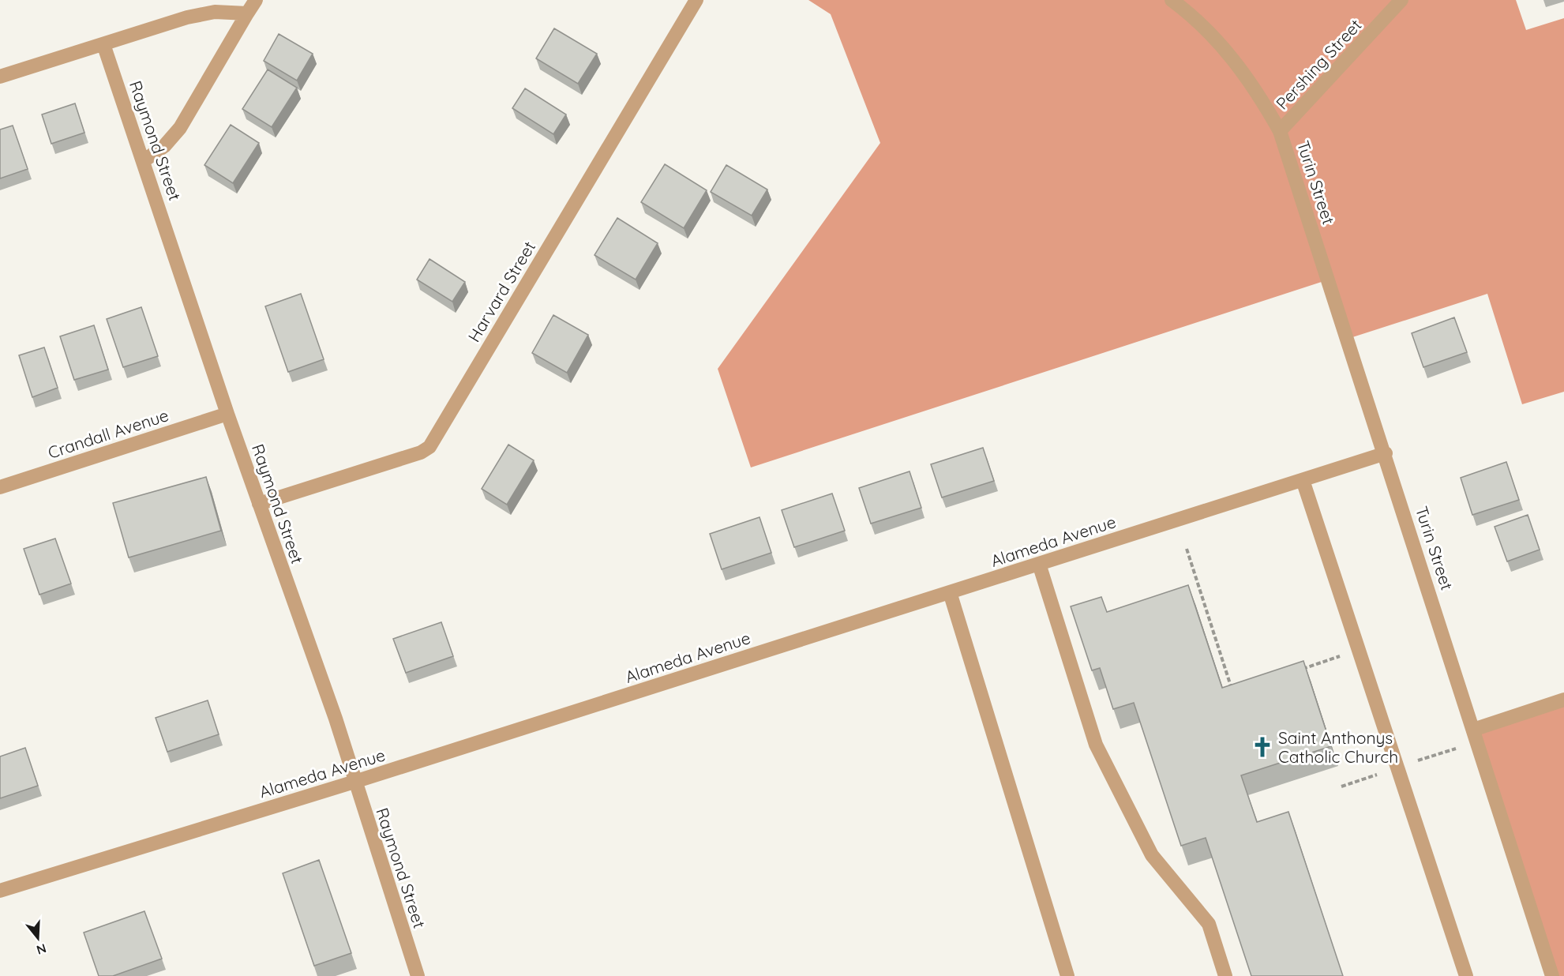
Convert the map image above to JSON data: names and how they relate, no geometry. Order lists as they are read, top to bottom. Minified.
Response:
{"streets":{"street":["Pershing Street","Raymond Street","Turin Street","Harvard Street","Crandall Avenue","Alameda Avenue"]},"crossings":[["Pershing Street","Turin Street"],["Raymond Street","Harvard Street"],["Raymond Street","Crandall Avenue"],["Raymond Street","Alameda Avenue"],["Turin Street","Alameda Avenue"]],"places":{"church":["Saint Anthonys Catholic Church"]},"north":"bottom"}
